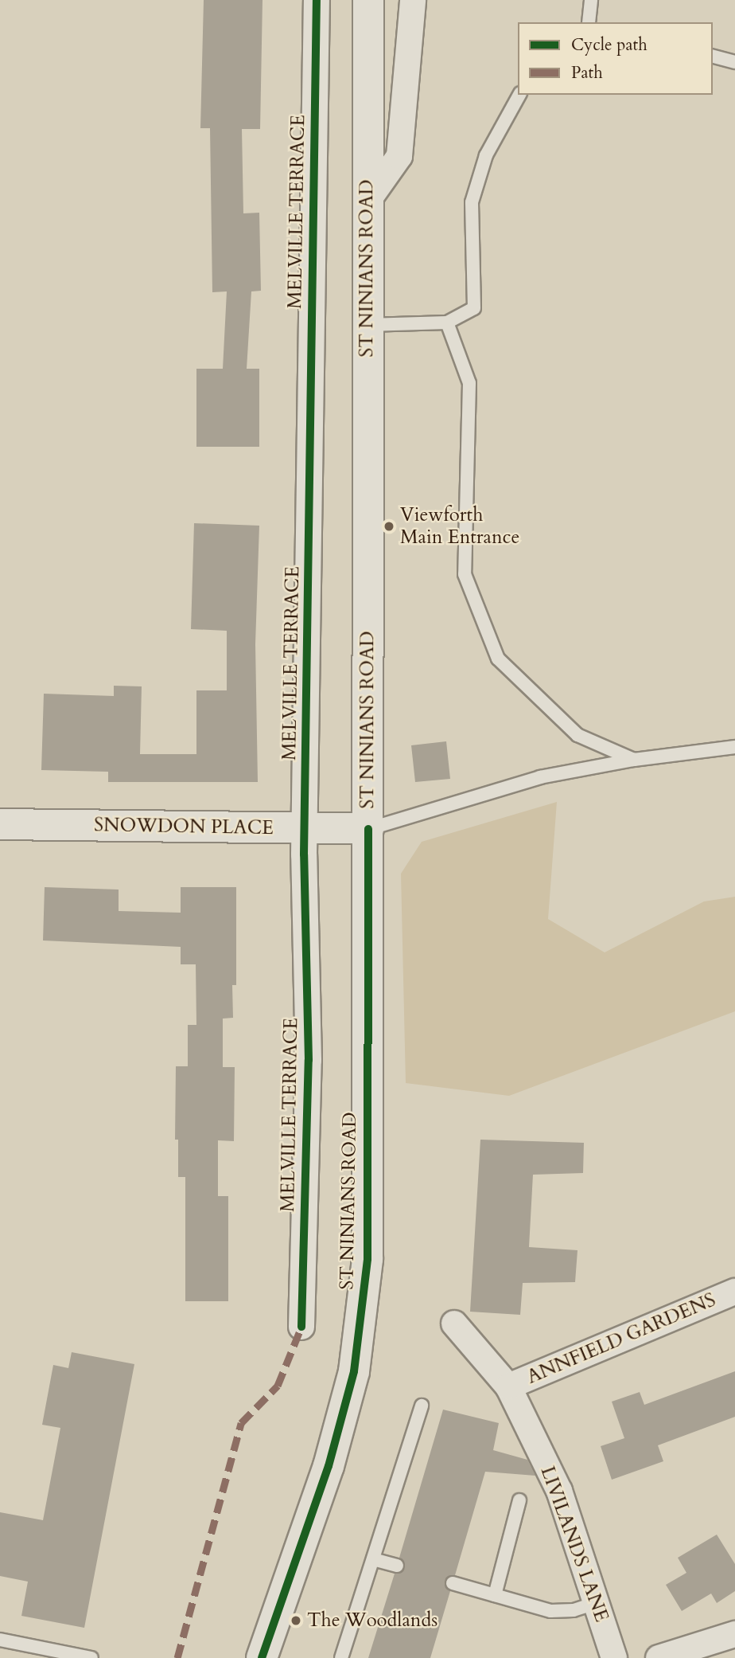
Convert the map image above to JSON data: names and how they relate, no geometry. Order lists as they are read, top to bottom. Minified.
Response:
{"streets":{"main road":["ST NINIANS ROAD","SNOWDON PLACE"],"street":["MELVILLE TERRACE","ANNFIELD GARDENS","LIVILANDS LANE"]},"crossings":[["MELVILLE TERRACE","SNOWDON PLACE"],["ST NINIANS ROAD","SNOWDON PLACE"],["ANNFIELD GARDENS","LIVILANDS LANE"]],"places":["Viewforth Main Entrance","The Woodlands"],"legend":["Cycle path","Path"]}
